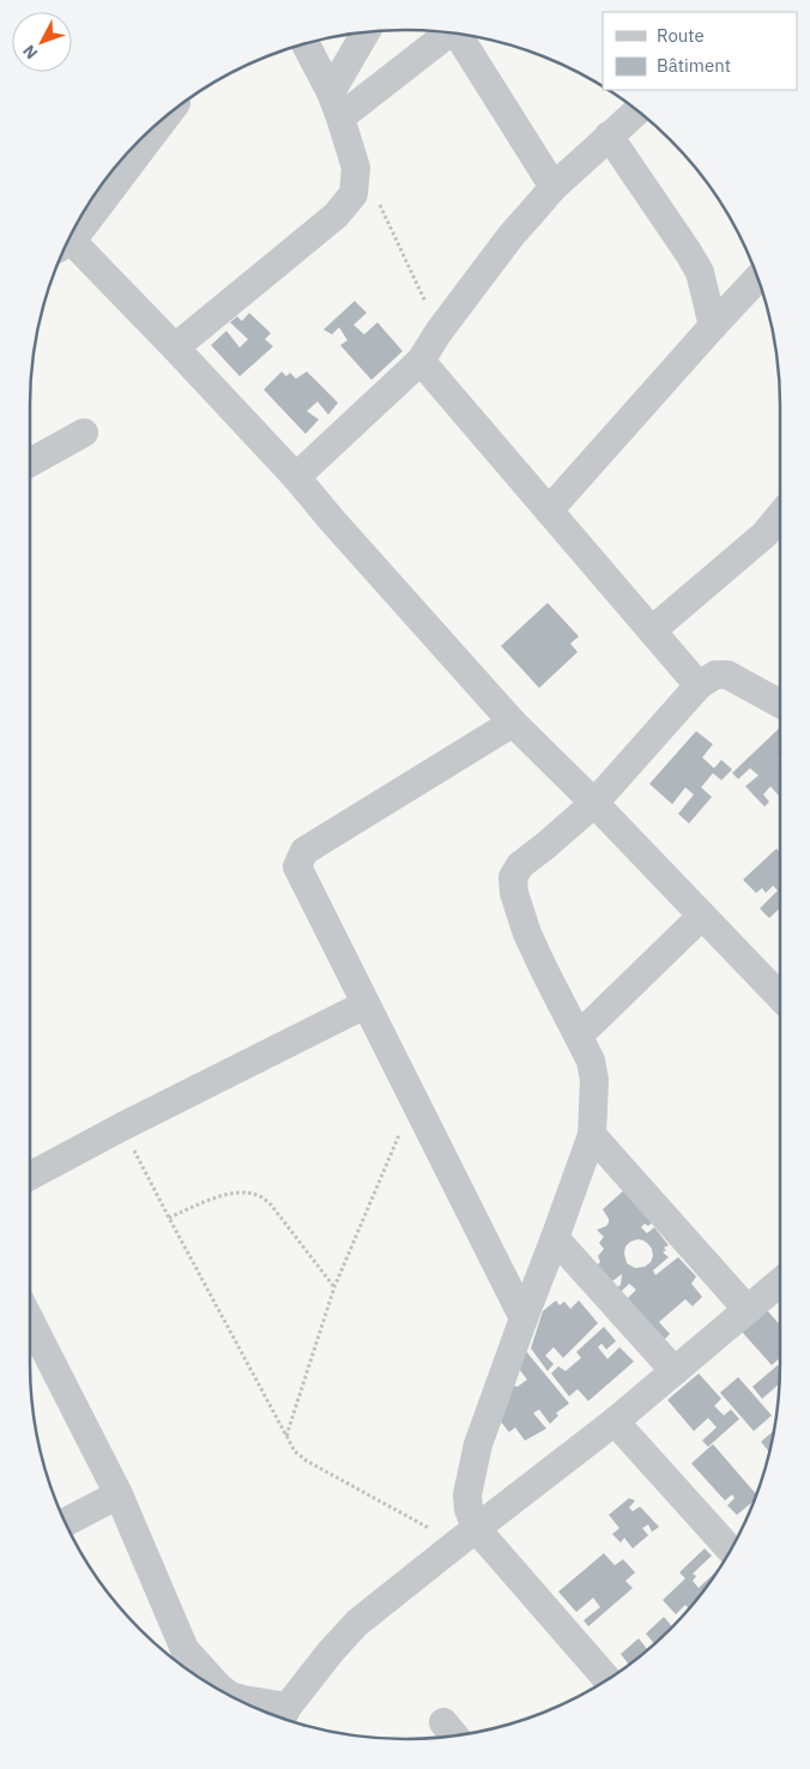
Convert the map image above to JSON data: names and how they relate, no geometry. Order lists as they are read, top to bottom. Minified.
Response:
{"legend":["Route","Bâtiment"],"north":"bottom left"}
